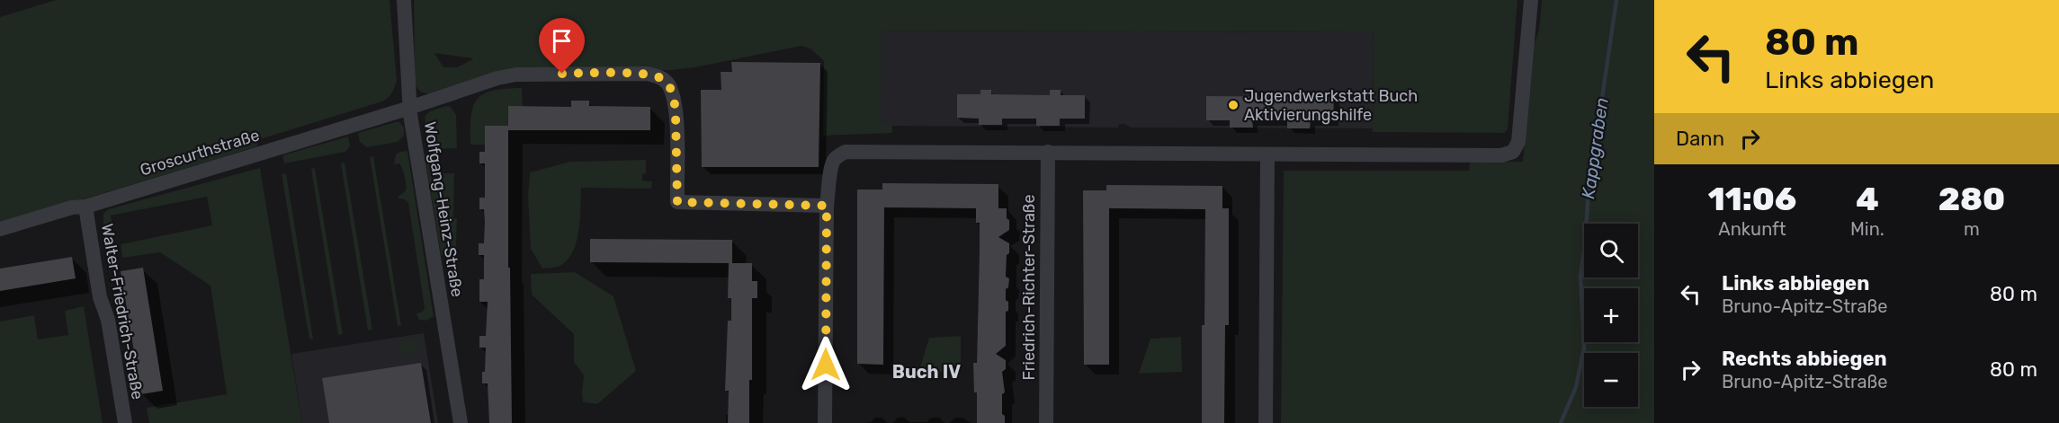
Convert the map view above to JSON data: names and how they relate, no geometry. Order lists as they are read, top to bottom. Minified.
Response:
{"streets":{"street":["Groscurthstraße","Wolfgang-Heinz-Straße","Friedrich-Richter-Straße","Walter-Friedrich-Straße"]},"crossings":[["Groscurthstraße","Wolfgang-Heinz-Straße"],["Groscurthstraße","Walter-Friedrich-Straße"]],"districts":["Buch IV"],"water":["Kappgraben"],"places":["Jugendwerkstatt Buch Aktivierungshilfe"],"page":{"turn":["80 m","Links abbiegen"],"then":"Dann","eta":["11:06","Ankunft","4","Min.","280","m"],"map_buttons":["+","−"],"list":[{"name":"Links abbiegen","note":"Bruno-Apitz-Straße","value":"80 m"},{"name":"Rechts abbiegen","note":"Bruno-Apitz-Straße","value":"80 m"}]}}
